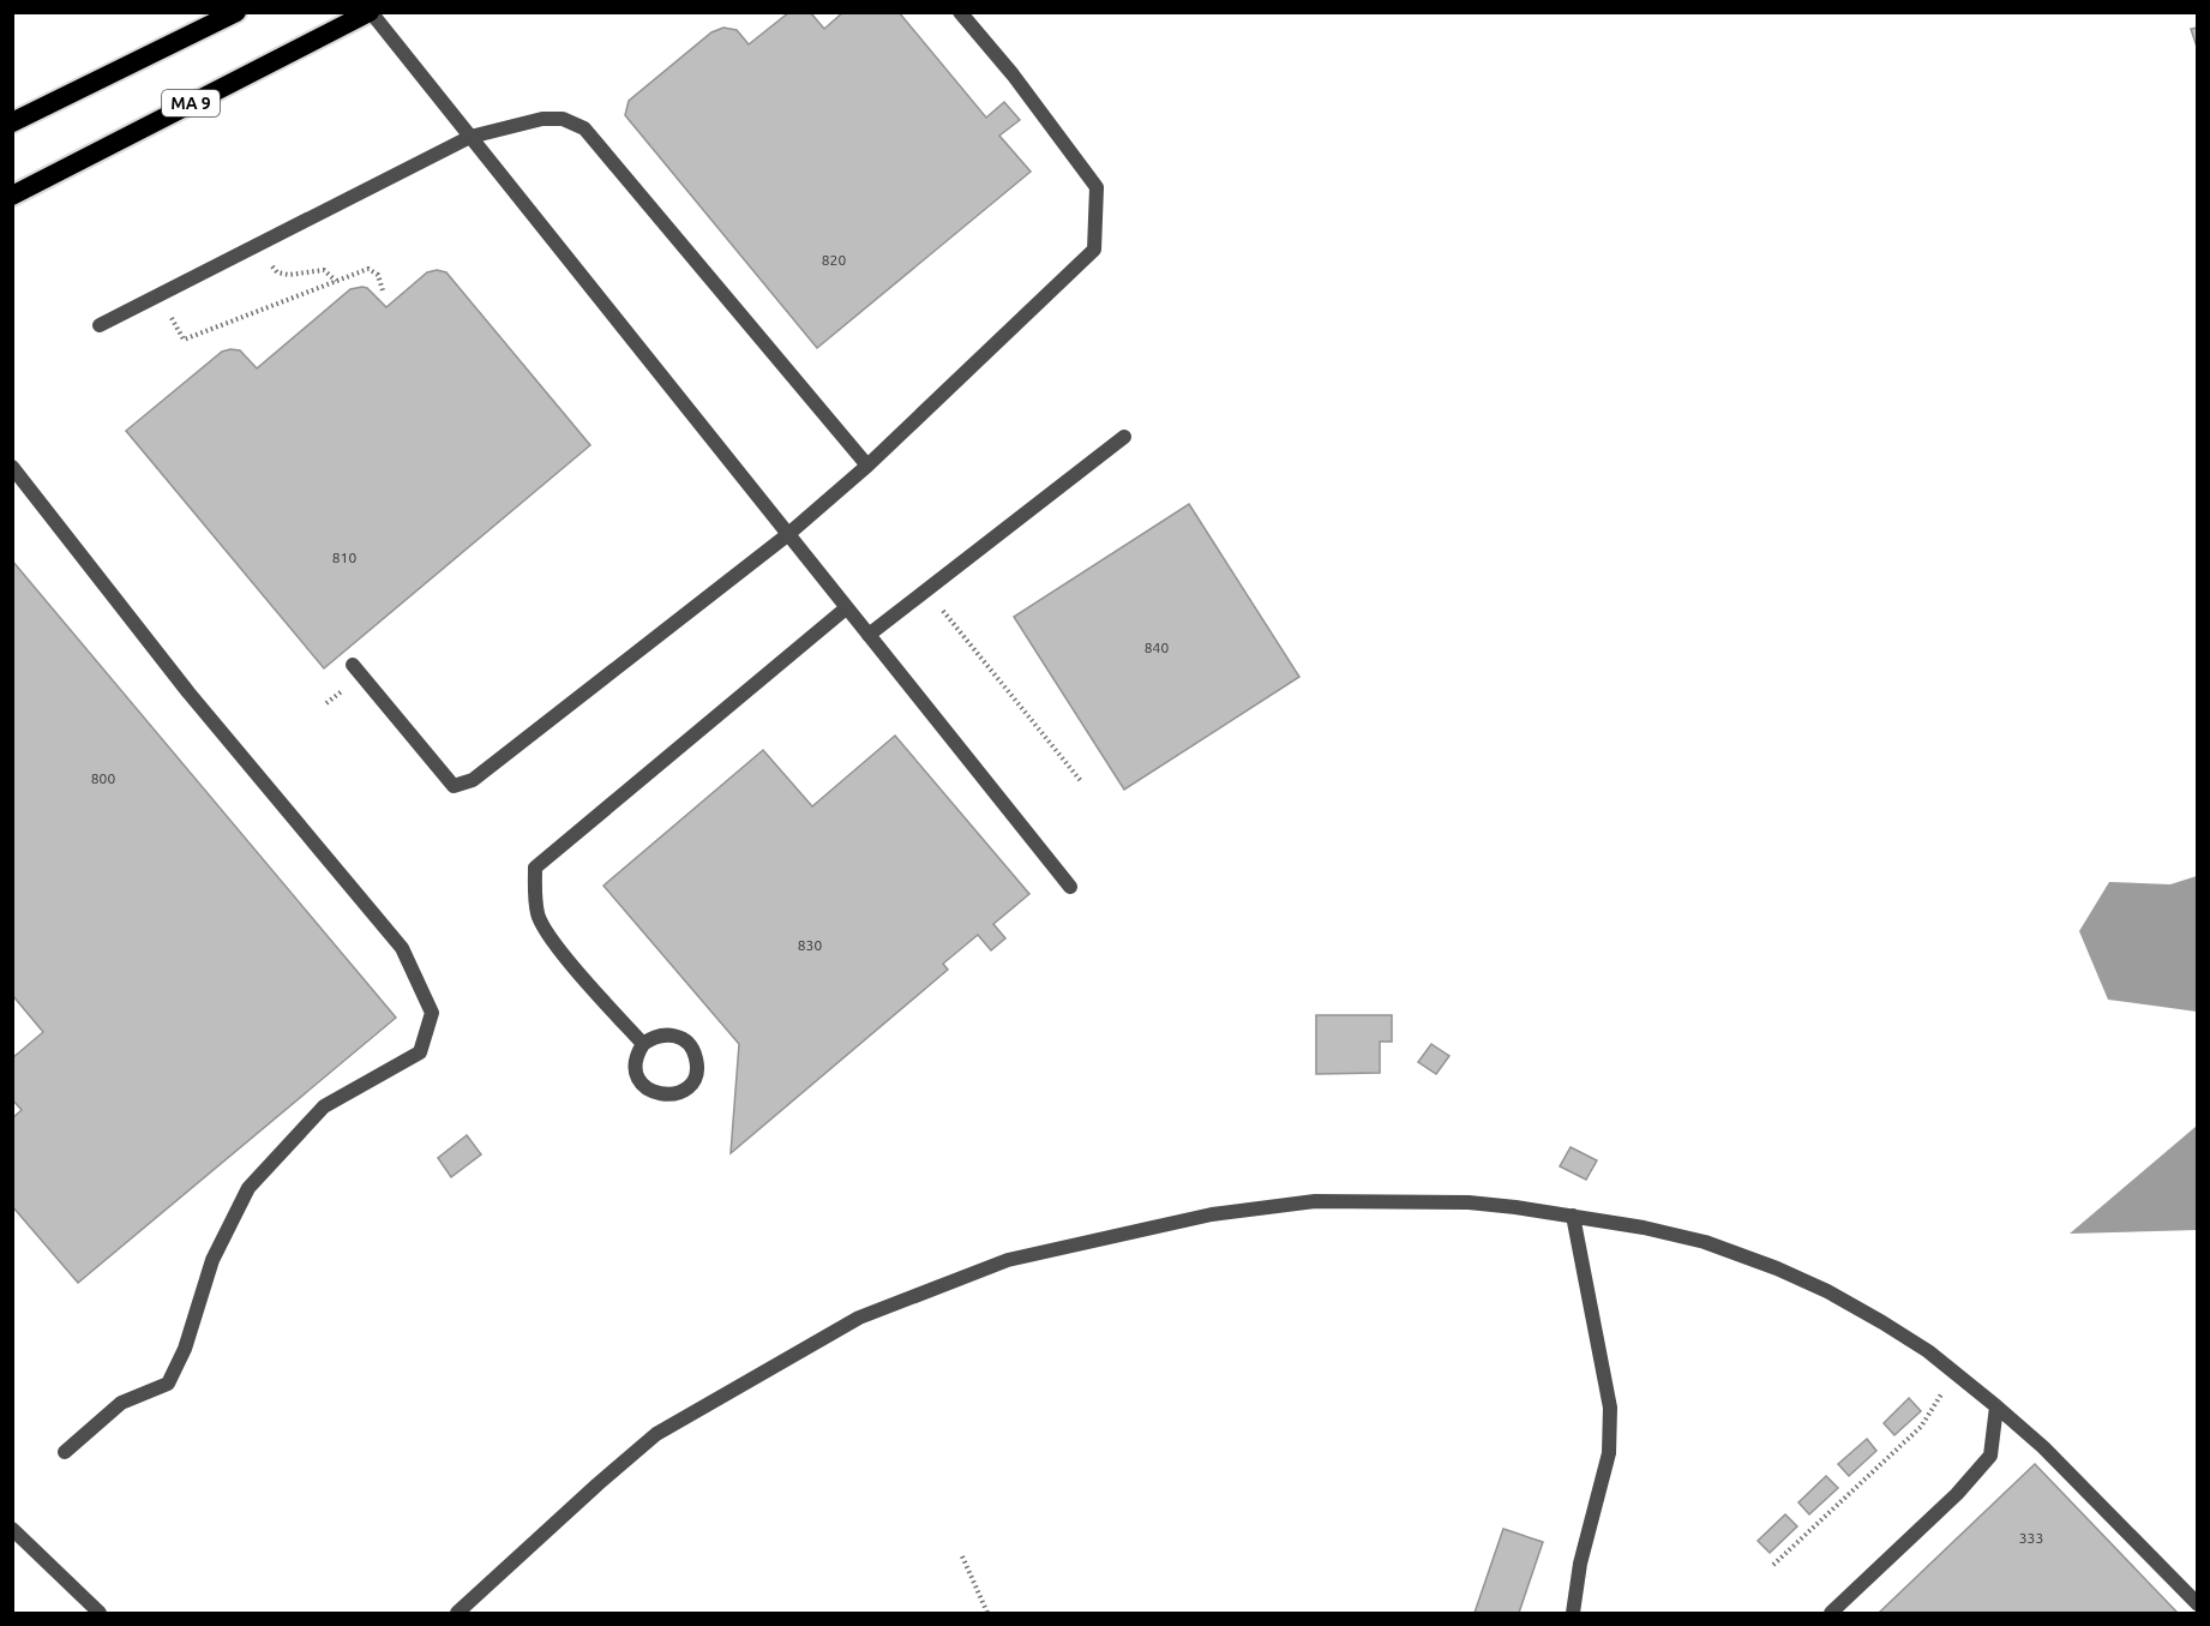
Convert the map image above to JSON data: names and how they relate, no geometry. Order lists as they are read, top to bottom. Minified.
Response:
{"streets":{"highway":["MA 9"]},"house_numbers":["820","810","840","800","830","333"]}
